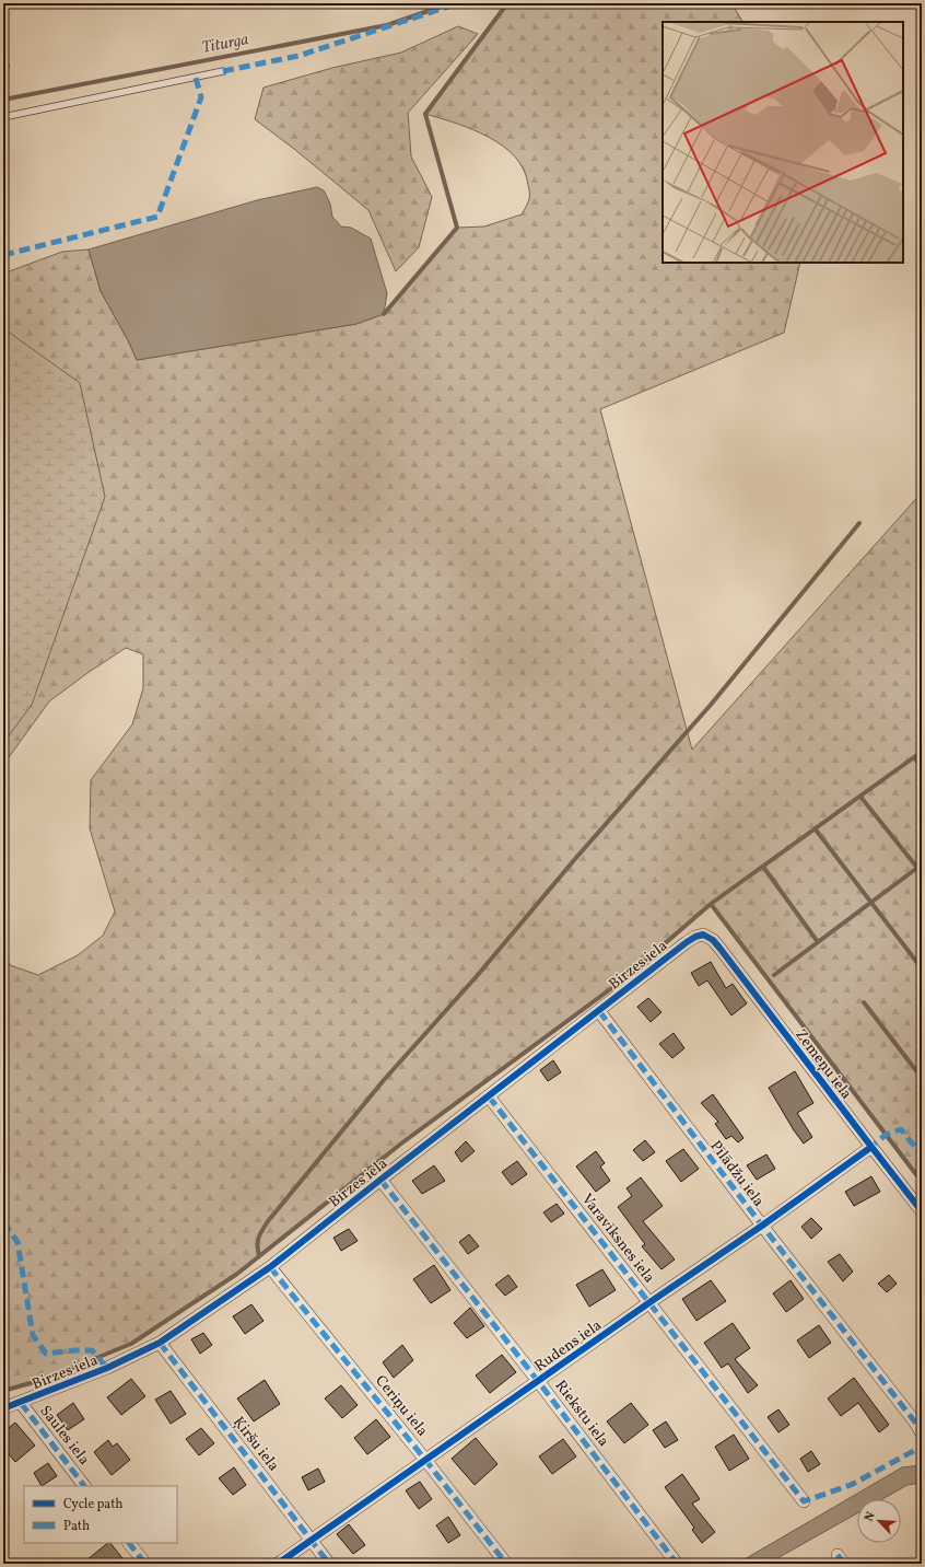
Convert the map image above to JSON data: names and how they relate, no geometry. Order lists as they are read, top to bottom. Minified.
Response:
{"streets":{"street":["Birzes iela","Zemeņu iela","Pīlādžu iela","Varavīksnes iela","Rudens iela","Ceriņu iela","Riekstu iela","Saules iela","Ķiršu iela"]},"crossings":[["Birzes iela","Zemeņu iela"],["Birzes iela","Pīlādžu iela"],["Birzes iela","Varavīksnes iela"],["Birzes iela","Ceriņu iela"],["Birzes iela","Riekstu iela"],["Birzes iela","Saules iela"],["Birzes iela","Ķiršu iela"],["Zemeņu iela","Rudens iela"],["Pīlādžu iela","Rudens iela"],["Varavīksnes iela","Rudens iela"],["Rudens iela","Ceriņu iela"],["Rudens iela","Riekstu iela"],["Rudens iela","Ķiršu iela"]],"water":["Titurga"],"legend":["Cycle path","Path"],"north":"top left"}
